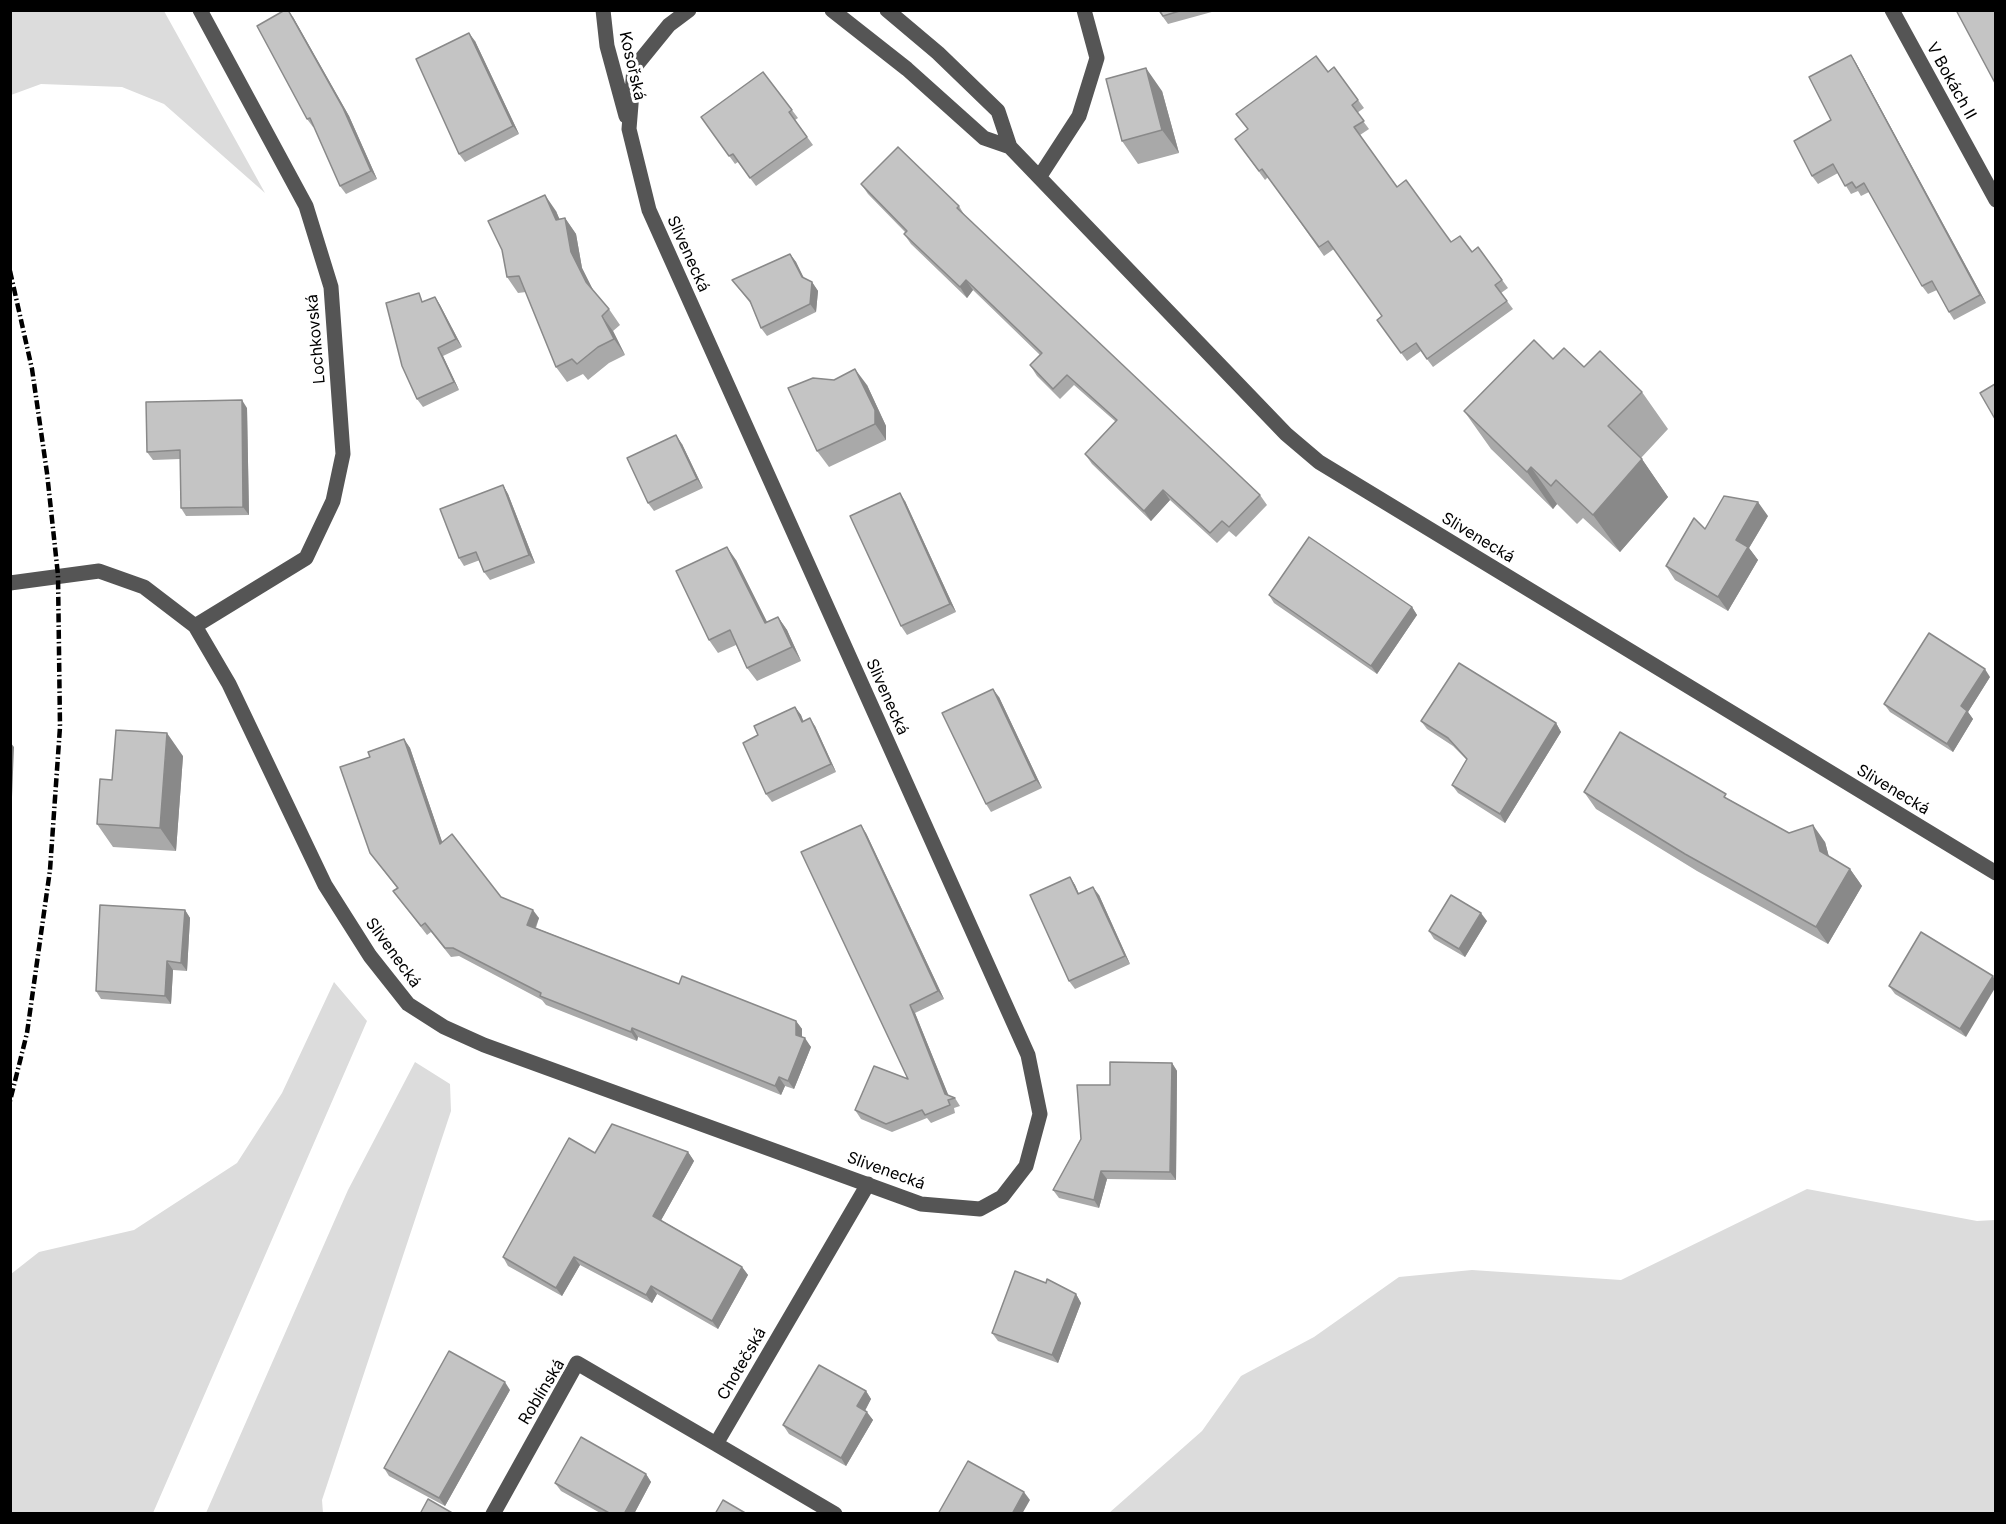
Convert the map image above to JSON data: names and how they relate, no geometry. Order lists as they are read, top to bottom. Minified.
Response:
{"streets":{"street":["Kosořská","V Bokách Ⅱ","Slivenecká","Lochkovská","Chotečská","Roblínská"]},"crossings":[["Kosořská","Slivenecká"],["Slivenecká","Lochkovská"],["Slivenecká","Chotečská"],["Chotečská","Roblínská"]]}
